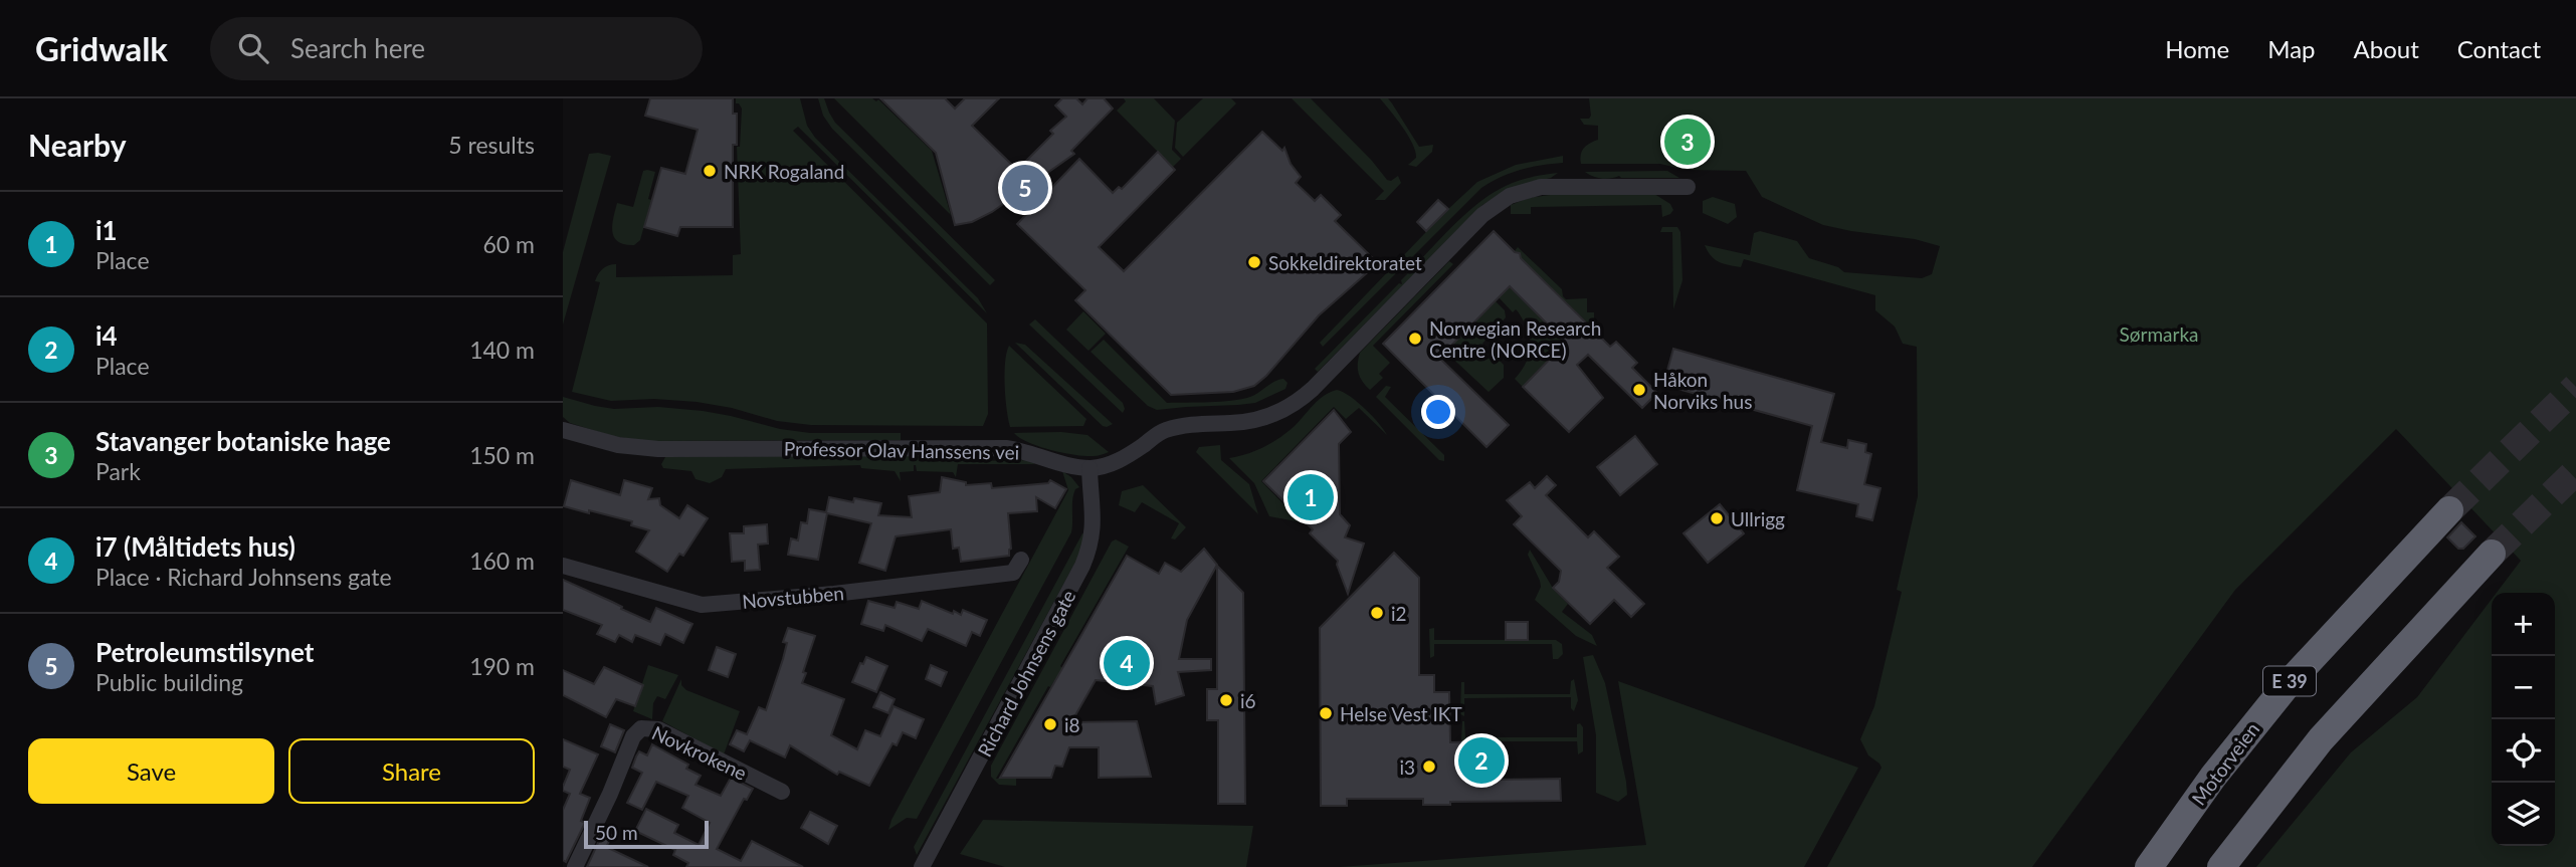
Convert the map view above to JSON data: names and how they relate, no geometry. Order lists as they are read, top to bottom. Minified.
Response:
{"streets":{"highway":["E 39","Motorveien"],"street":["Professor Olav Hanssens vei","Novstubben","Richard Johnsens gate","Novkrokene"]},"crossings":[["Professor Olav Hanssens vei","Richard Johnsens gate"]],"parks":["Sørmarka"],"places":["NRK Rogaland","Sokkeldirektoratet","Norwegian Research Centre (NORCE)","Håkon Norviks hus","Ullrigg","i2","i6","Helse Vest IKT","i8","i3"],"scale_bar":"50 m","page":{"header":"Gridwalk","search":"Search here","nav":["Home","Map","About","Contact"],"heading":["Nearby","5 results"],"pins":["3","5","1","4","2"],"list":[{"mark":"1","name":"i1","note":"Place","value":"60 m"},{"mark":"2","name":"i4","note":"Place","value":"140 m"},{"mark":"3","name":"Stavanger botaniske hage","note":"Park","value":"150 m"},{"mark":"4","name":"i7 (Måltidets hus)","note":"Place · Richard Johnsens gate","value":"160 m"},{"mark":"5","name":"Petroleumstilsynet","note":"Public building","value":"190 m"}],"map_buttons":["+","−"],"buttons":["Save","Share"],"scale":"50 m"}}
